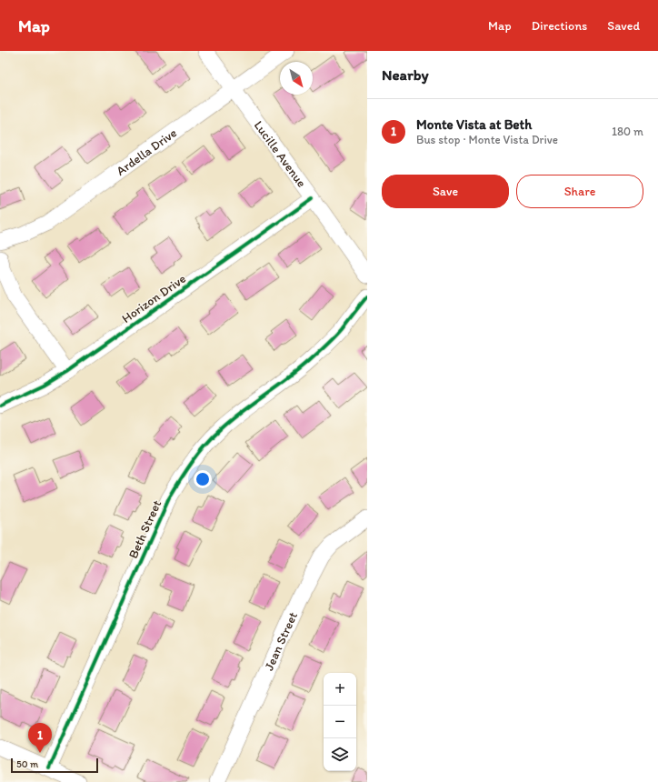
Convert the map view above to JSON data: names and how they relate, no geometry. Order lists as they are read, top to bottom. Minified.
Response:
{"streets":{"street":["Ardella Drive","Lucille Avenue","Horizon Drive","Beth Street","Jean Street"]},"crossings":[["Ardella Drive","Lucille Avenue"],["Lucille Avenue","Horizon Drive"]],"scale_bar":"50 m","north":"bottom right","page":{"header":"Map","nav":["Map","Directions","Saved"],"heading":"Nearby","list":[{"mark":"1","name":"Monte Vista at Beth","note":"Bus stop · Monte Vista Drive","value":"180 m"}],"buttons":["Save","Share"],"map_buttons":["+","−"],"pins":"1","scale":"50 m"}}
